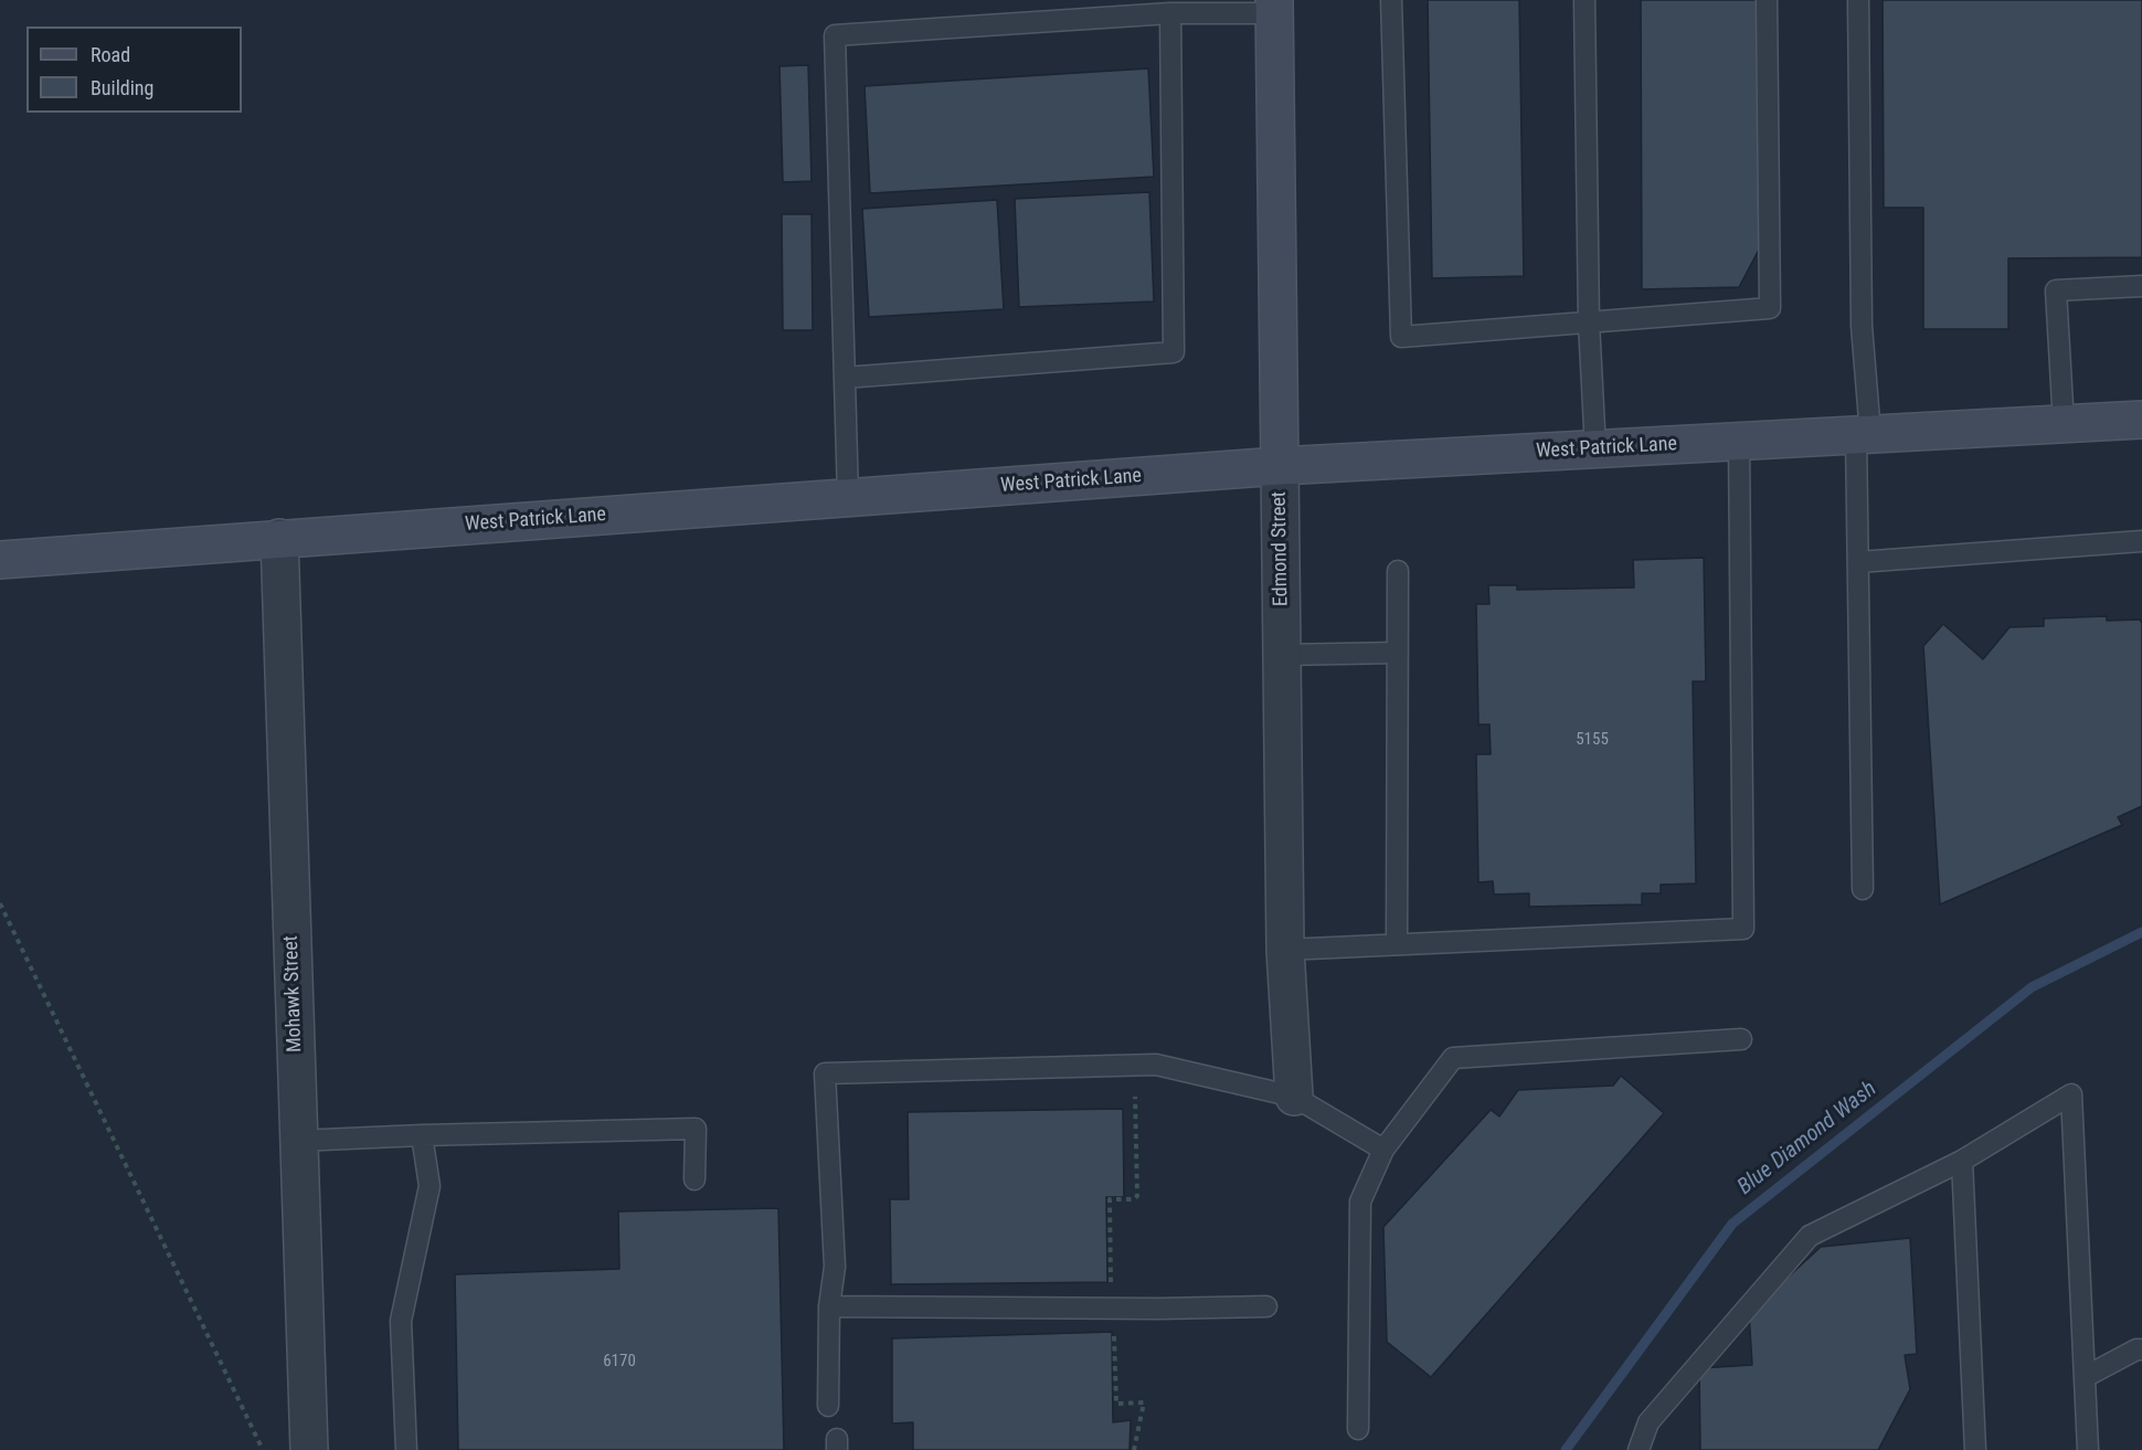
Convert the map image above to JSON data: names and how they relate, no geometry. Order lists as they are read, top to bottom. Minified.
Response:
{"streets":{"street":["West Patrick Lane","Edmond Street","Mohawk Street"]},"crossings":[["West Patrick Lane","Edmond Street"],["West Patrick Lane","Mohawk Street"]],"water":["Blue Diamond Wash"],"house_numbers":["5155","6170"],"legend":["Road","Building"]}
